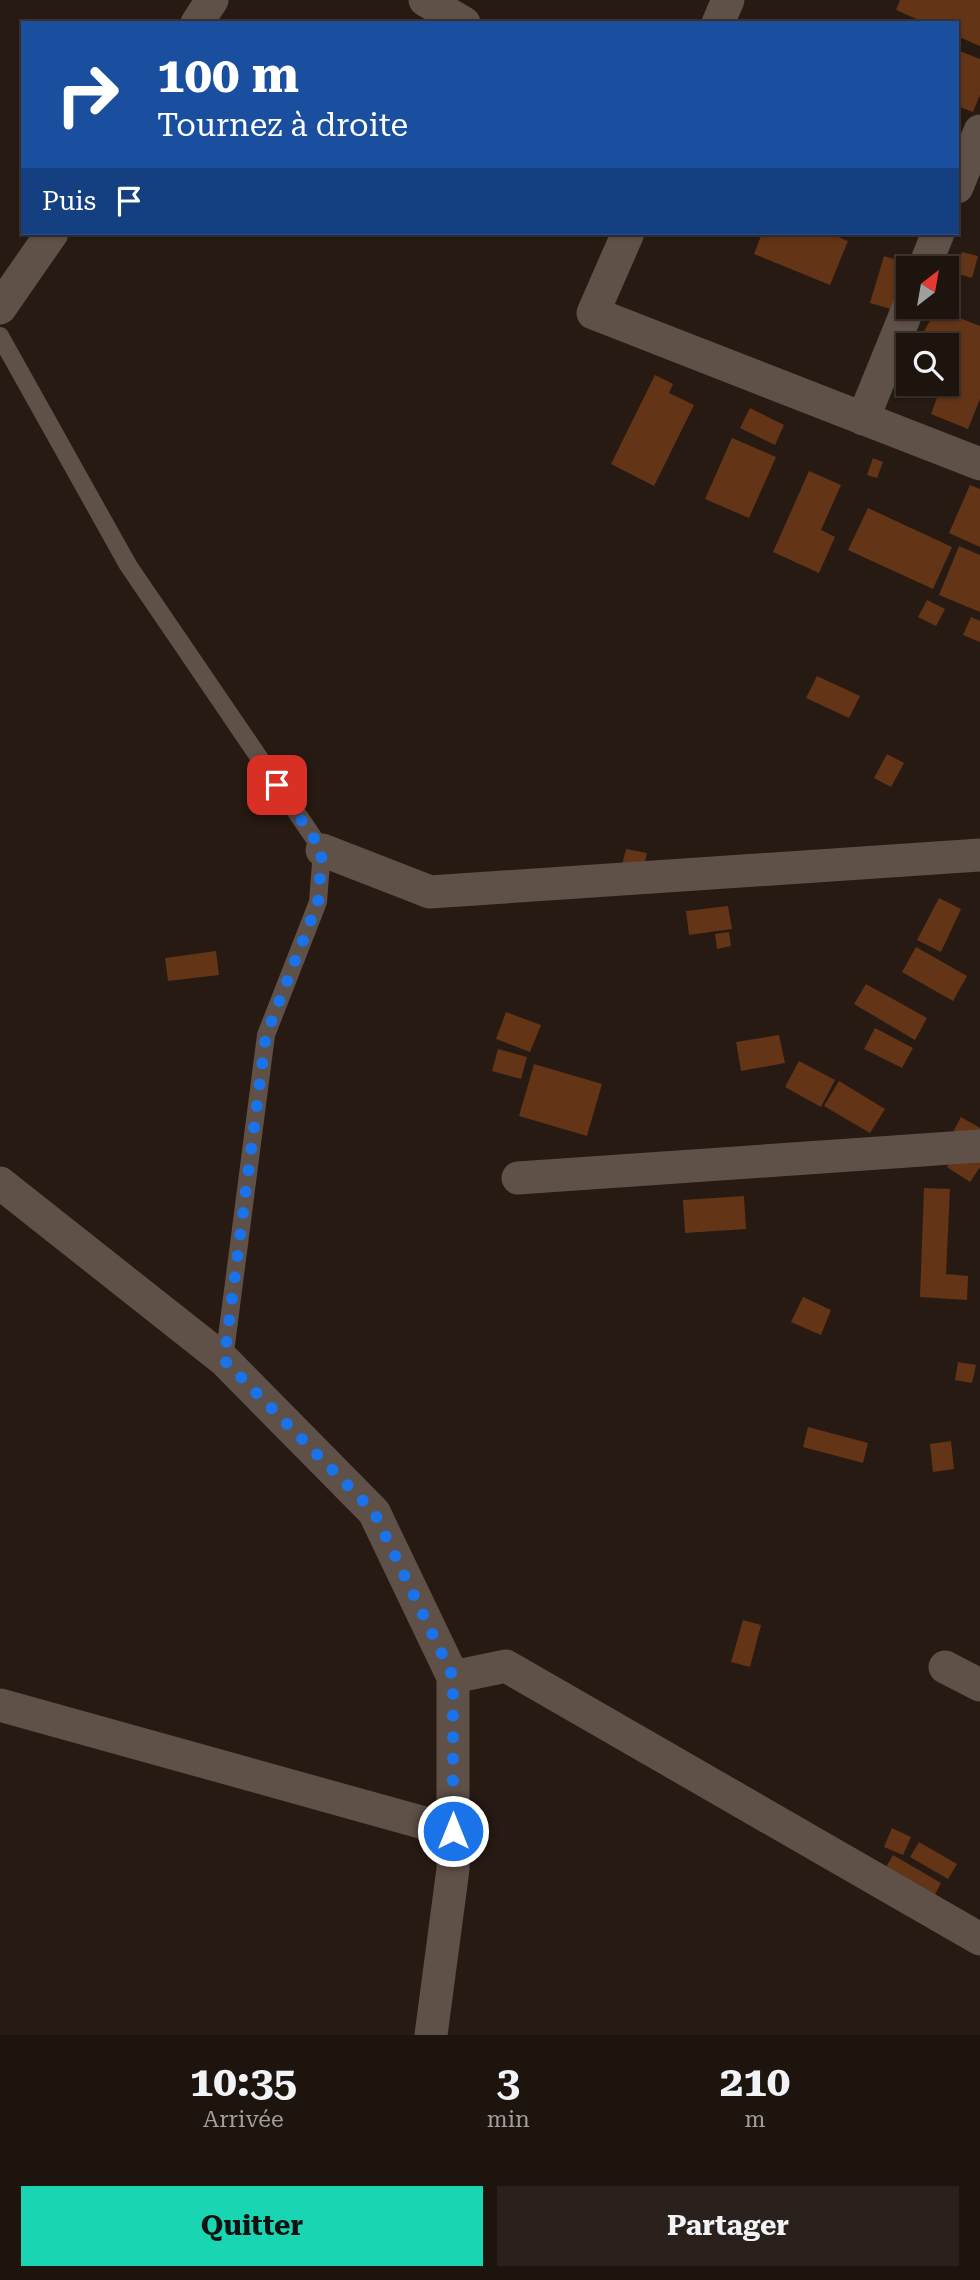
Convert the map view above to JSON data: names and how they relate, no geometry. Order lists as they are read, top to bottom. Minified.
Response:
{"north":"top right","page":{"turn":["100 m","Tournez à droite"],"then":"Puis","eta":["10:35","Arrivée","3","min","210","m"],"buttons":["Quitter","Partager"]}}
